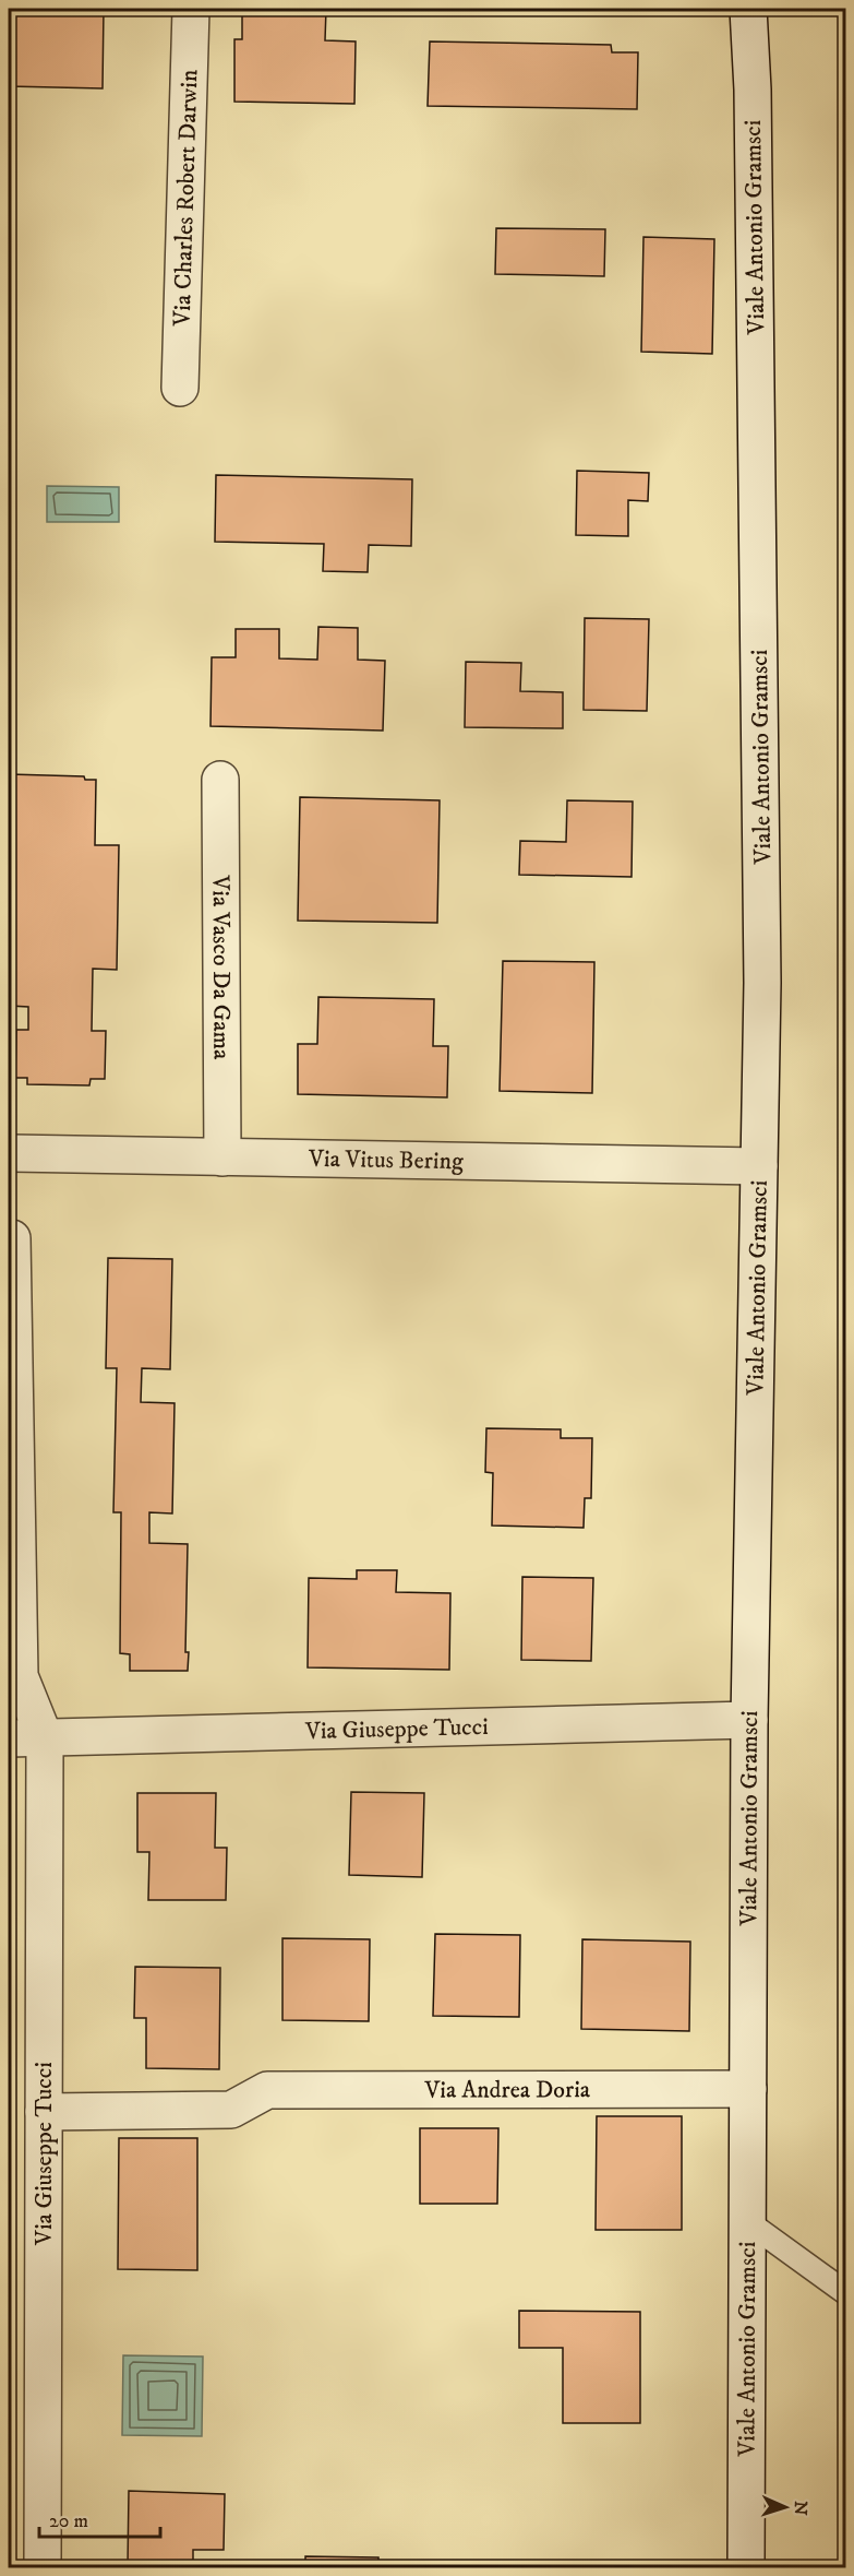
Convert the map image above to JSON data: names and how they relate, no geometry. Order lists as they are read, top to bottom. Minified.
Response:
{"streets":{"street":["Via Charles Robert Darwin","Viale Antonio Gramsci","Via Vasco Da Gama","Via Vitus Bering","Via Giuseppe Tucci","Via Andrea Doria"]},"crossings":[["Viale Antonio Gramsci","Via Vitus Bering"],["Viale Antonio Gramsci","Via Giuseppe Tucci"],["Viale Antonio Gramsci","Via Andrea Doria"],["Via Vasco Da Gama","Via Vitus Bering"],["Via Giuseppe Tucci","Via Andrea Doria"]],"scale_bar":"20 m","north":"right"}
